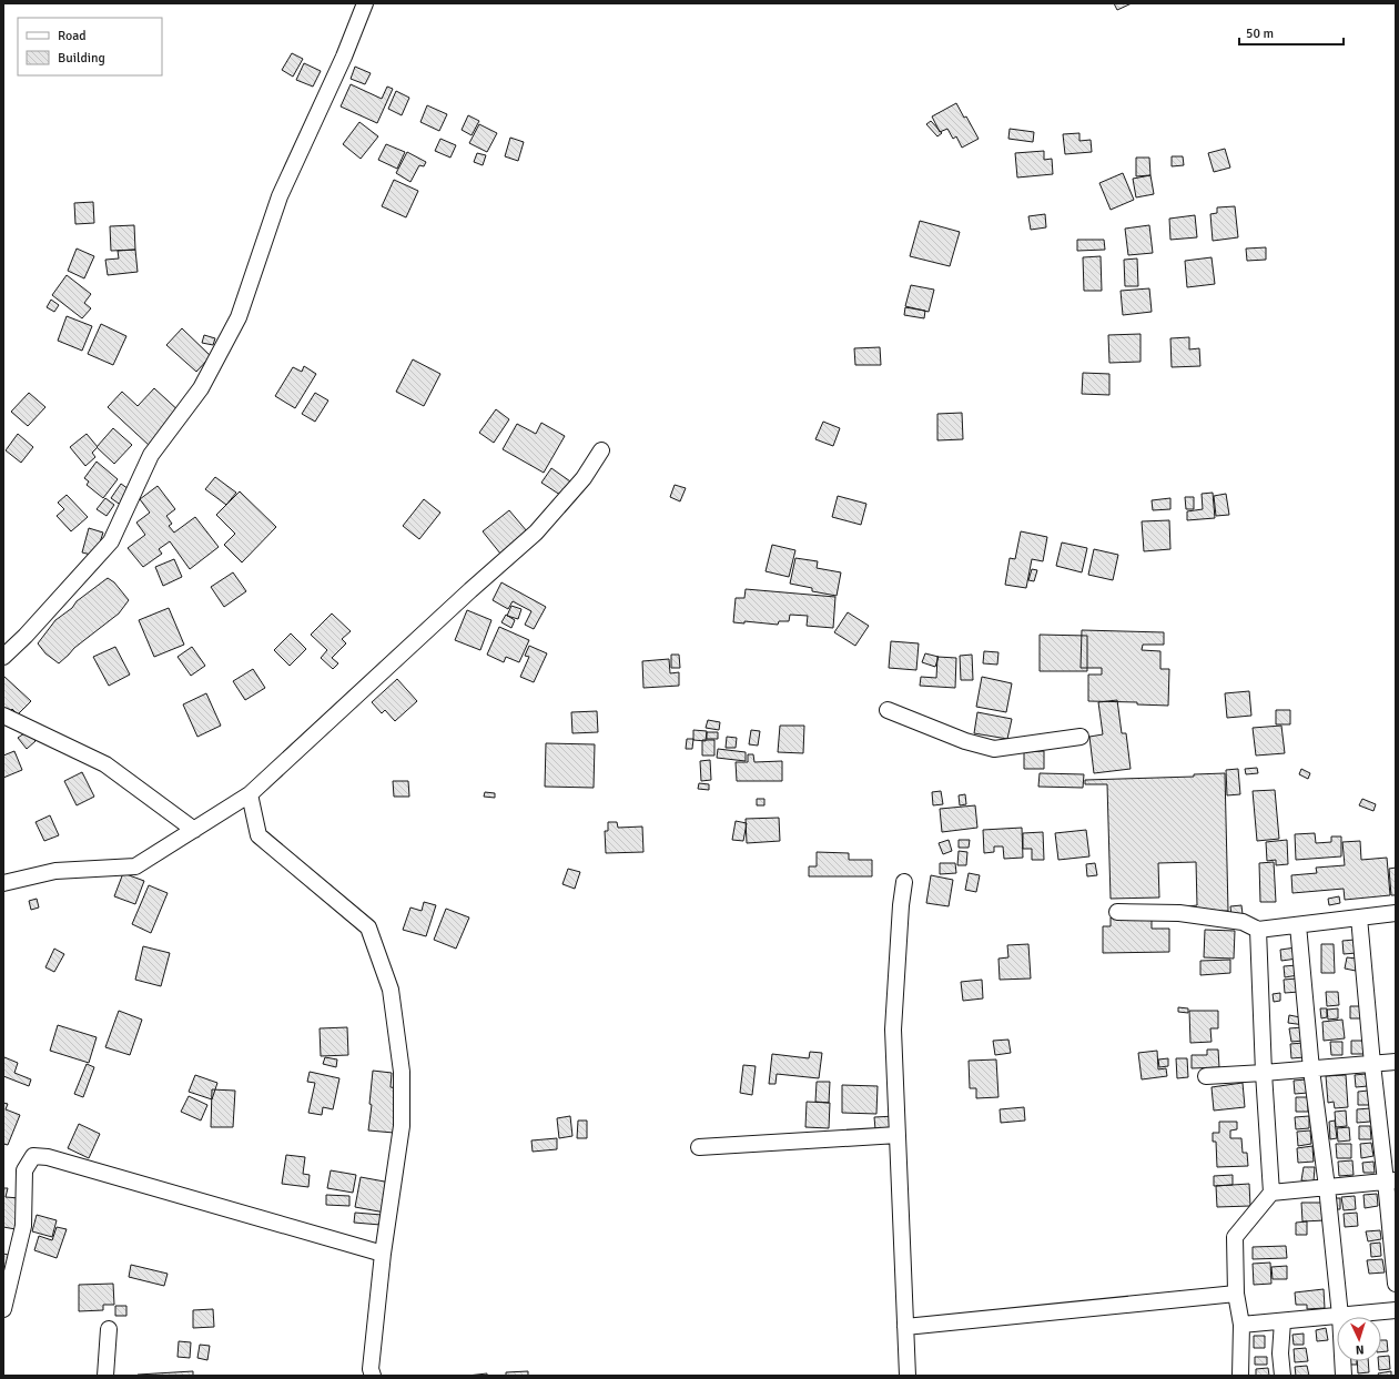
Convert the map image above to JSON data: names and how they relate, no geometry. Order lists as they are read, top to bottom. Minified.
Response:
{"legend":["Road","Building"],"scale_bar":"50 m","north":"bottom"}
